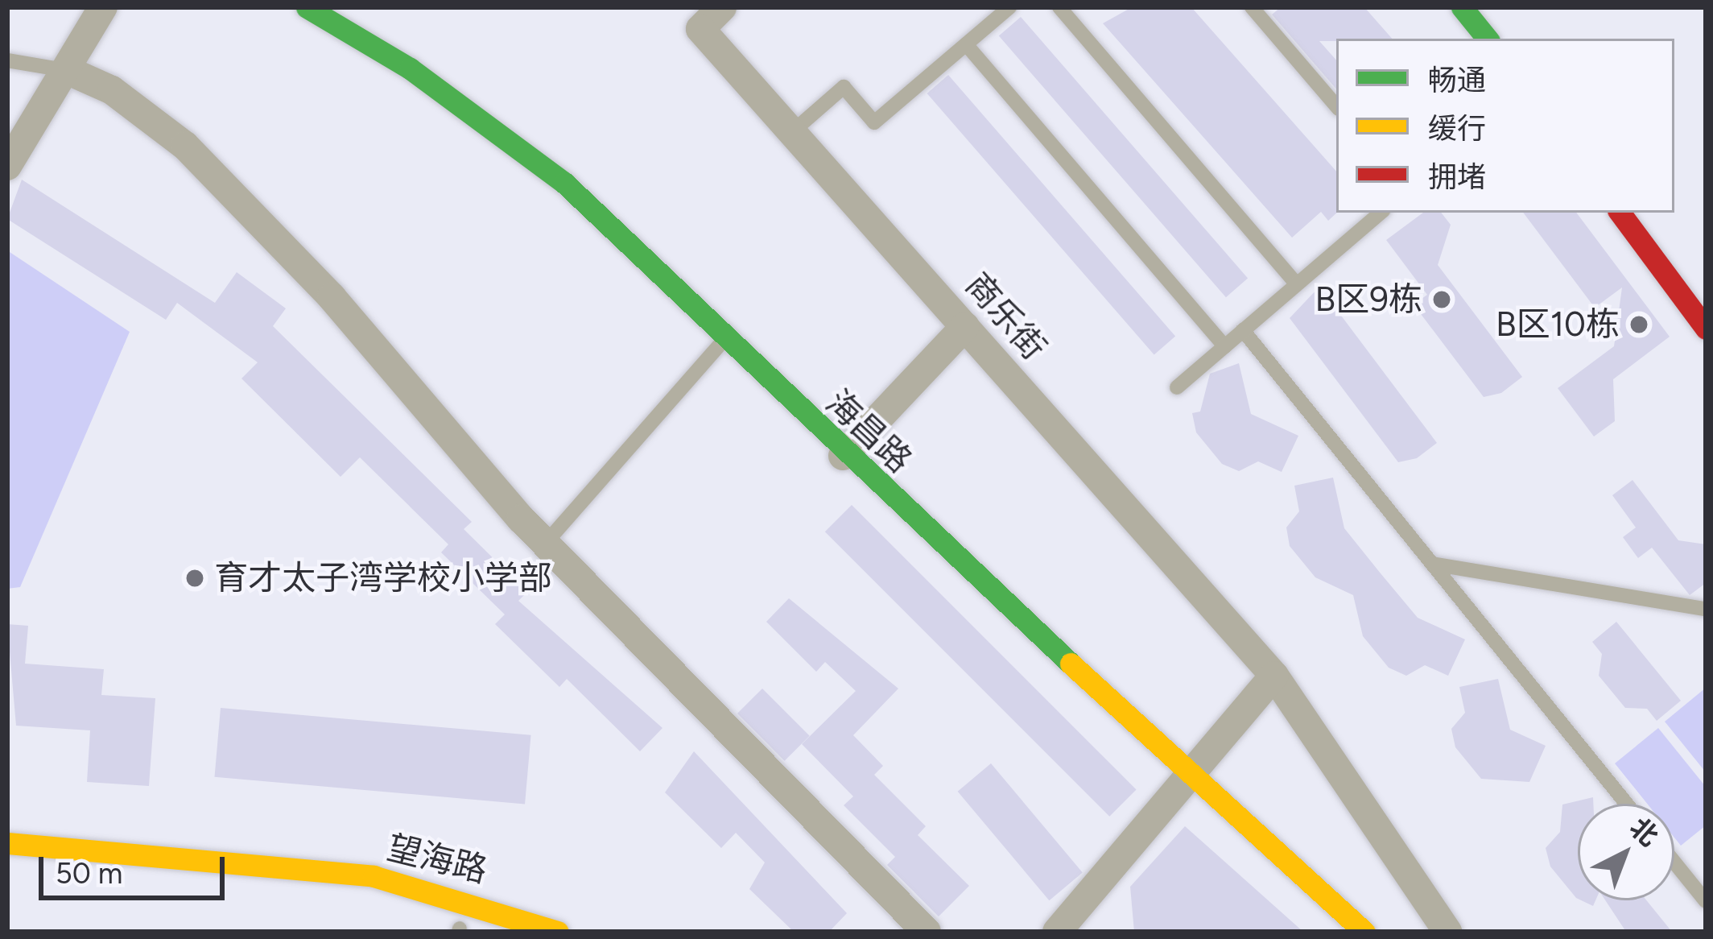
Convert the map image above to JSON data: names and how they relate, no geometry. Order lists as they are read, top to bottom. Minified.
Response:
{"streets":{"street":["商乐街","海昌路","望海路"]},"places":["B区9栋","B区10栋","育才太子湾学校小学部"],"legend":["畅通","缓行","拥堵"],"scale_bar":"50 m","north":"top right"}
